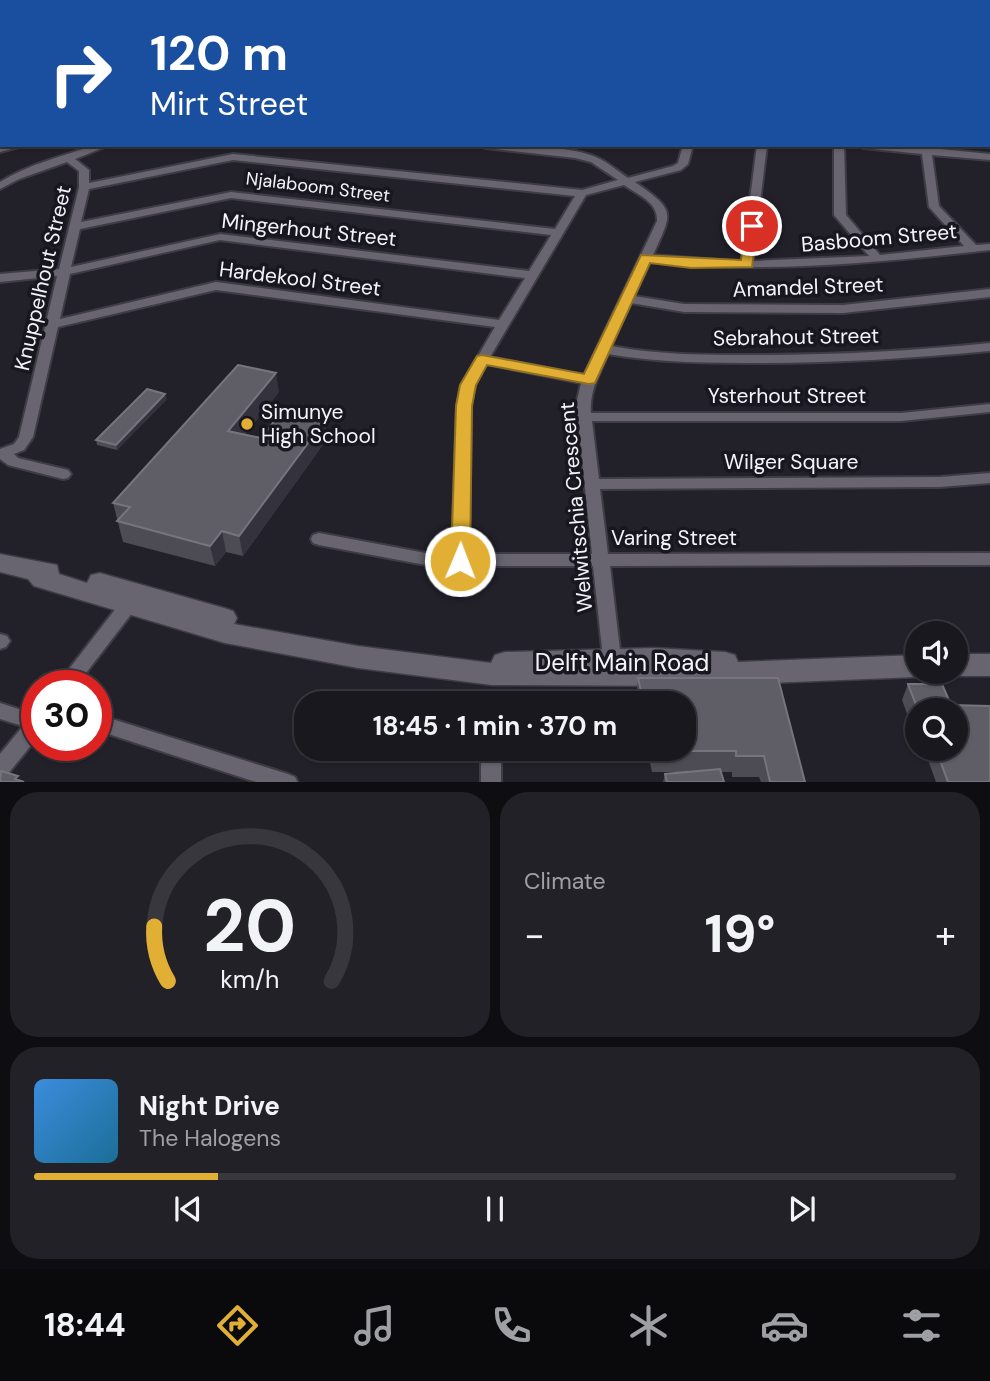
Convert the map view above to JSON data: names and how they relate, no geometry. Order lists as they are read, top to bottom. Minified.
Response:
{"streets":{"street":["Njalaboom Street","Mingerhout Street","Basboom Street","Knuppelhout Street","Hardekool Street","Amandel Street","Sebrahout Street","Ysterhout Street","Wilger Square","Welwitschia Crescent","Varing Street","Delft Main Road"]},"crossings":[["Njalaboom Street","Knuppelhout Street"],["Mingerhout Street","Knuppelhout Street"],["Basboom Street","Welwitschia Crescent"],["Knuppelhout Street","Hardekool Street"],["Amandel Street","Welwitschia Crescent"],["Sebrahout Street","Welwitschia Crescent"],["Ysterhout Street","Welwitschia Crescent"],["Wilger Square","Welwitschia Crescent"],["Welwitschia Crescent","Varing Street"],["Welwitschia Crescent","Delft Main Road"]],"places":["Simunye High School"],"page":{"turn":["120 m","Mirt Street"],"limit":"30","trip":"18:45 · 1 min · 370 m","tile":"Climate","heat":["−","19°","+"],"song":["Night Drive","The Halogens"],"tabs":"18:44","gauge":["20","km/h"]}}
